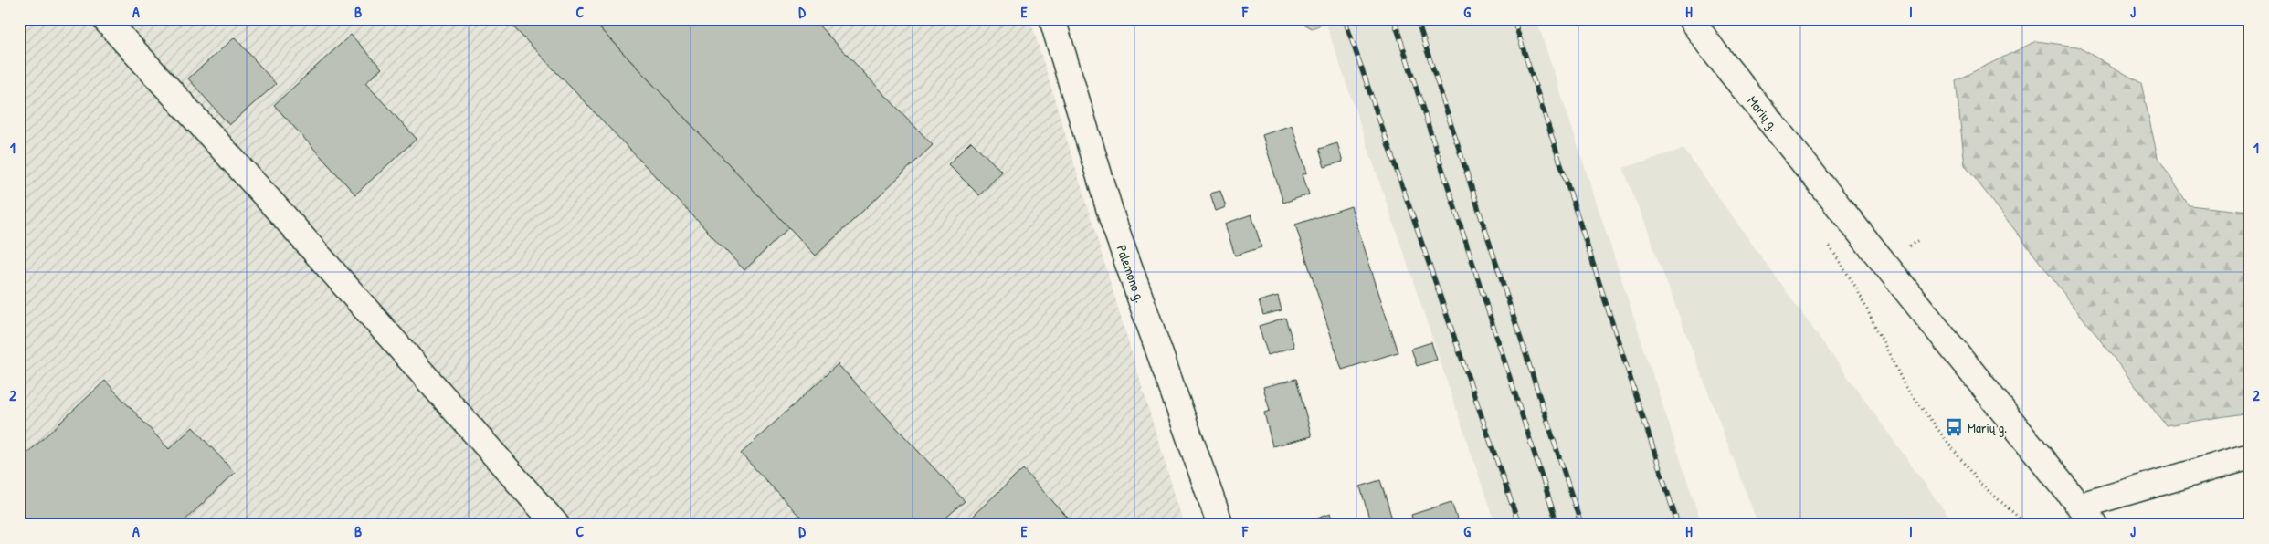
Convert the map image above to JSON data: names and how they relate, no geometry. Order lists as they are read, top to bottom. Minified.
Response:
{"streets":{"street":["Marių g.","Palemono g."]},"places":{"bus stop":["Marių g."]},"grid":{"columns":["A","B","C","D","E","F","G","H","I","J"],"rows":["1","2"]}}
